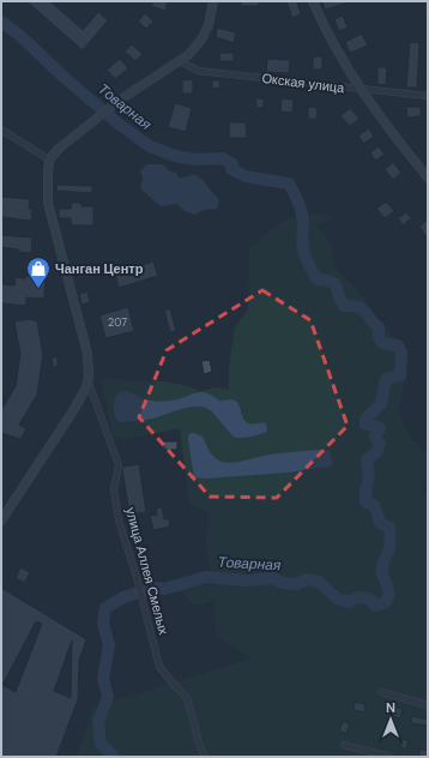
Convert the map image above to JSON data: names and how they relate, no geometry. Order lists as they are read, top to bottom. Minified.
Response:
{"streets":{"main road":["улица Аллея Смелых"],"street":["Окская улица"]},"water":["Товарная"],"places":{"shop":["Чанган Центр"]},"house_numbers":["207"],"north":"top"}
